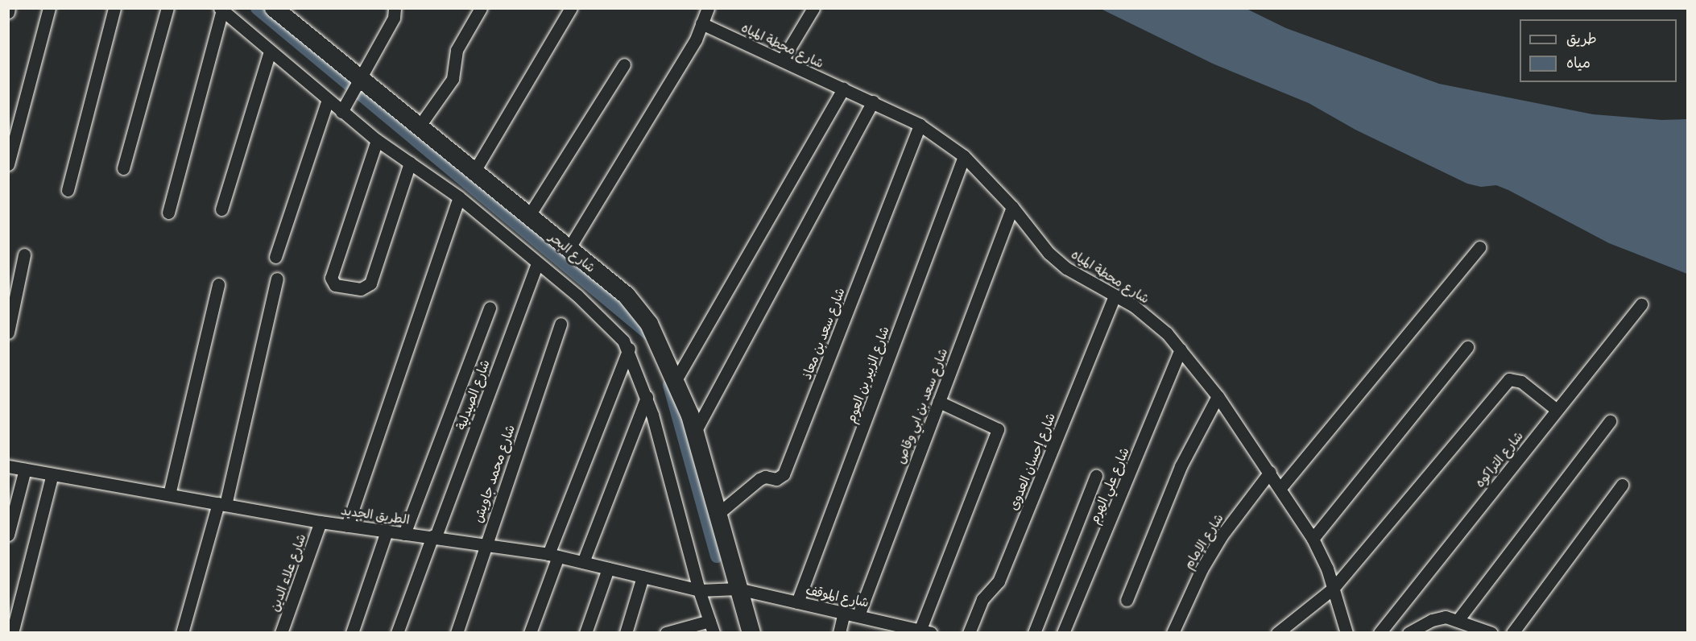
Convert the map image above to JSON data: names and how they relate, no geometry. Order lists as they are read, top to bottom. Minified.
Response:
{"streets":{"street":["شارع محطة المياه","شارع البحر","شارع سعد بن معاذ","شارع الزبير بن العوم","شارع الصيدلية","شارع سعد بن ابي وقاص","شارع التراكوه","شارع إحسان العدوى","شارع محمد جاويش","شارع علي الهرم","الطريق الجديد","شارع الإمام","شارع علاء الدين","شارع الموقف"]},"crossings":[["شارع محطة المياه","شارع سعد بن معاذ"],["شارع محطة المياه","شارع الزبير بن العوم"],["شارع محطة المياه","شارع سعد بن ابي وقاص"],["شارع محطة المياه","شارع إحسان العدوى"],["شارع محطة المياه","شارع علي الهرم"],["شارع محطة المياه","شارع الإمام"],["شارع البحر","شارع سعد بن معاذ"],["شارع البحر","الطريق الجديد"],["شارع البحر","شارع الموقف"],["شارع الزبير بن العوم","شارع الموقف"],["شارع الصيدلية","الطريق الجديد"],["شارع سعد بن ابي وقاص","شارع الموقف"],["شارع محمد جاويش","الطريق الجديد"],["الطريق الجديد","شارع علاء الدين"],["الطريق الجديد","شارع الموقف"]],"legend":["طريق","مياه"]}
